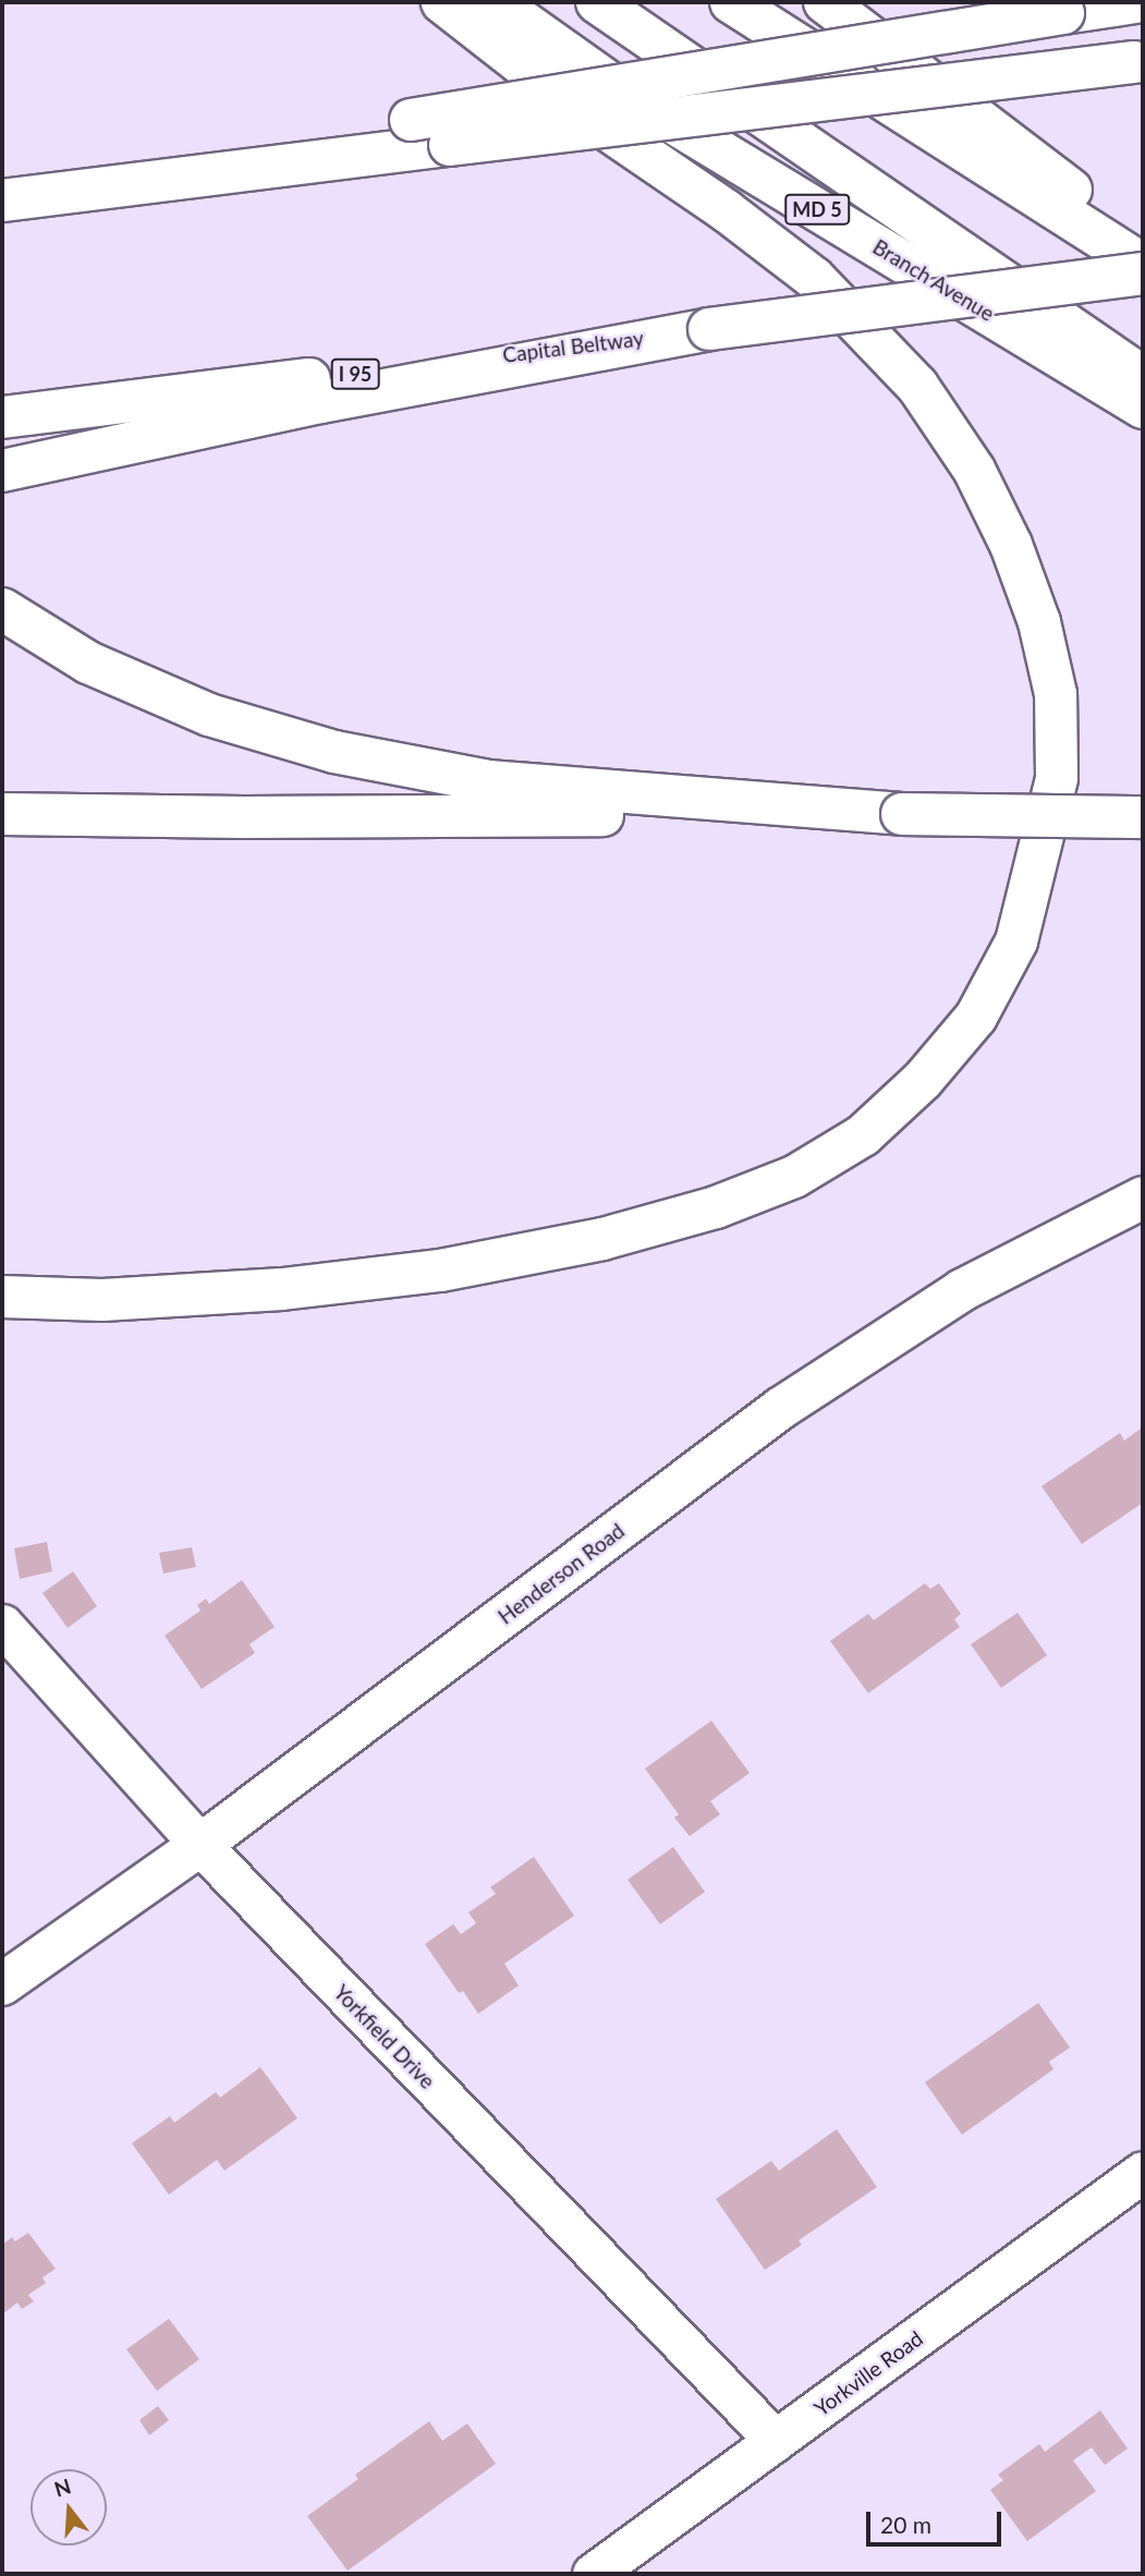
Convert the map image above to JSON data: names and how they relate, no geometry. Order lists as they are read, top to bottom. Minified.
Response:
{"streets":{"main road":["MD 5","Branch Avenue","Capital Beltway","I 95","Henderson Road"],"street":["Yorkfield Drive","Yorkville Road"]},"crossings":[["Henderson Road","Yorkfield Drive"],["Yorkfield Drive","Yorkville Road"]],"scale_bar":"20 m","north":"top"}
